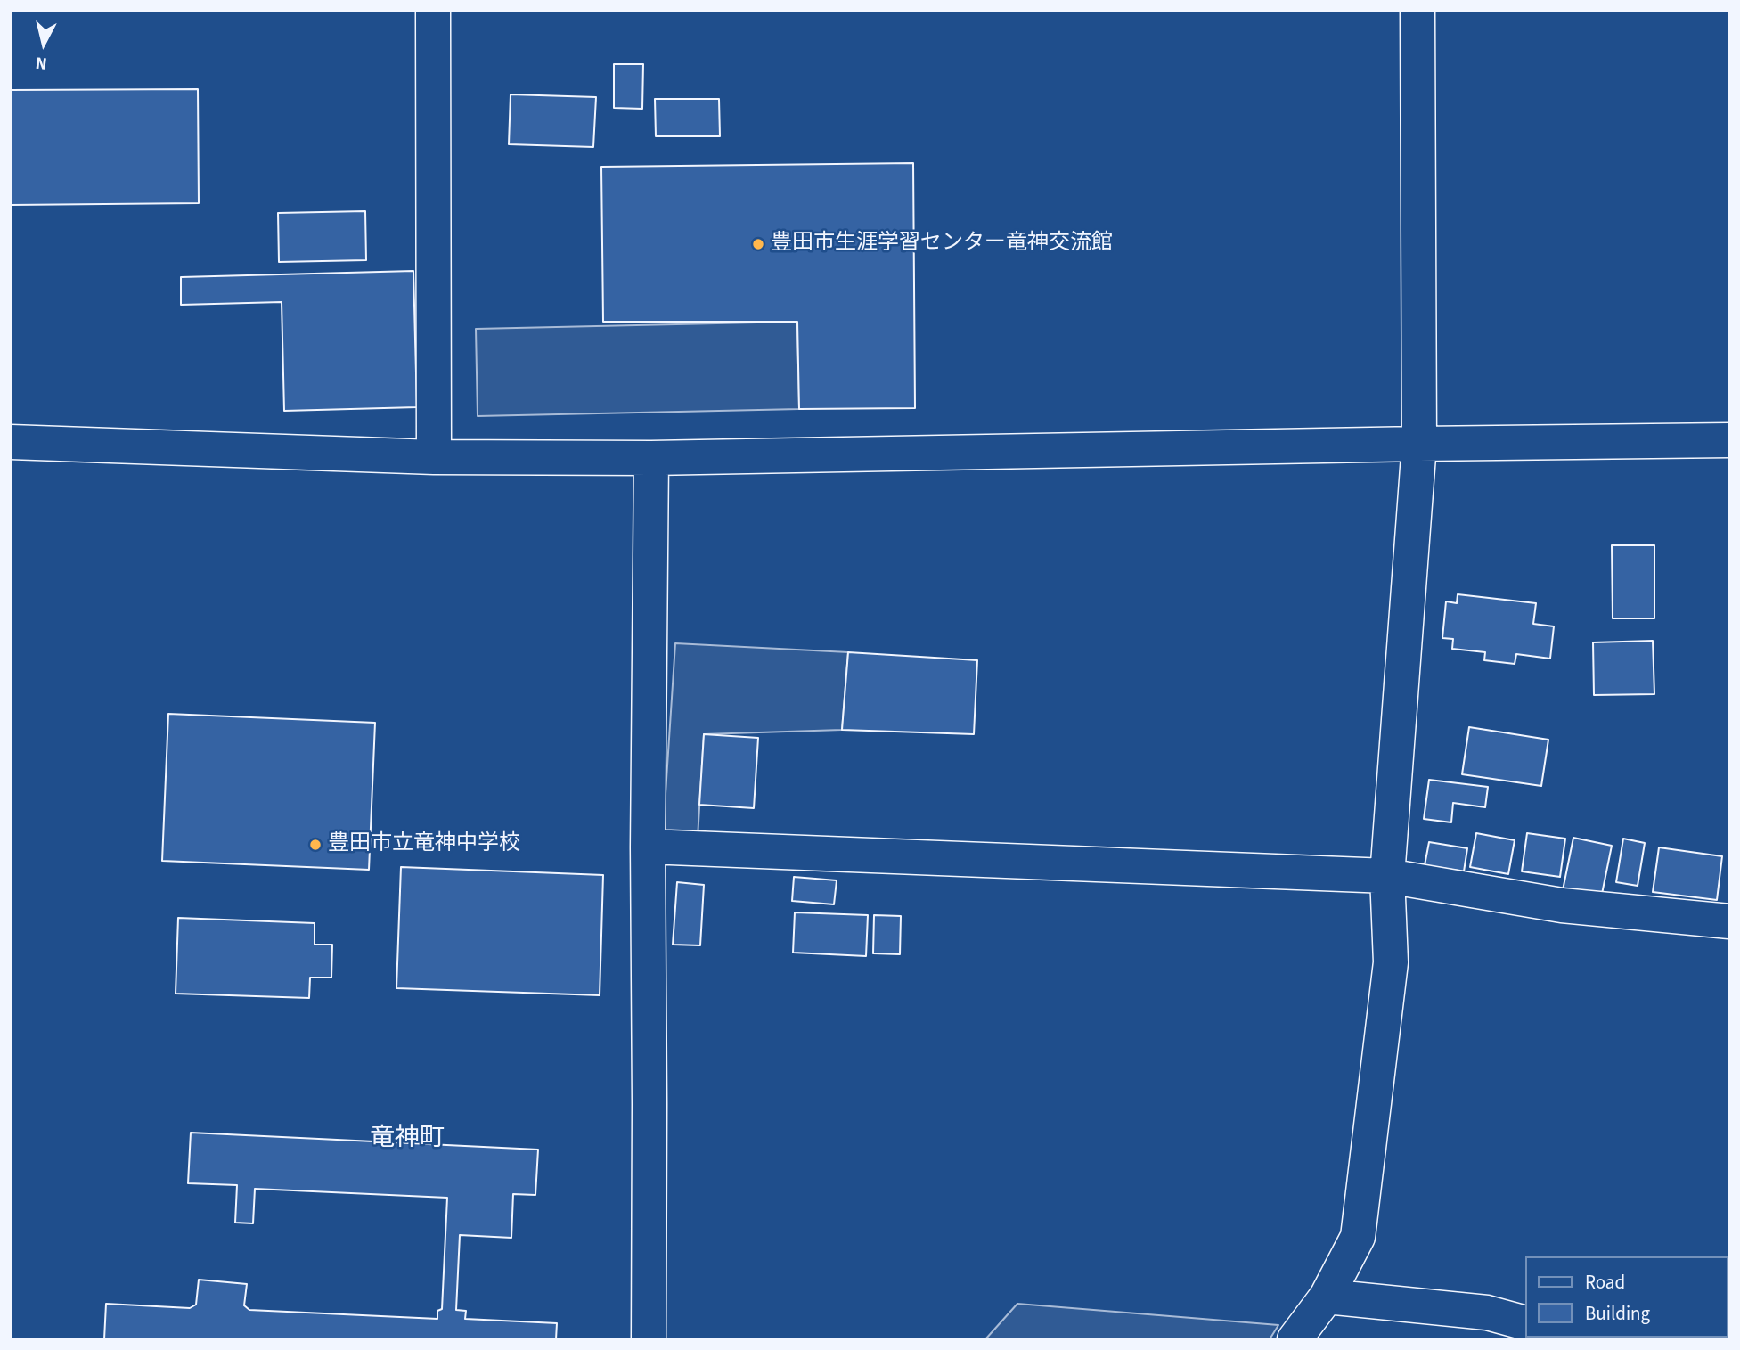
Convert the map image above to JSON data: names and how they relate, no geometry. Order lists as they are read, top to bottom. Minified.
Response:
{"districts":["竜神町"],"places":["豊田市生涯学習センター竜神交流館","豊田市立竜神中学校"],"legend":["Road","Building"],"north":"bottom"}
